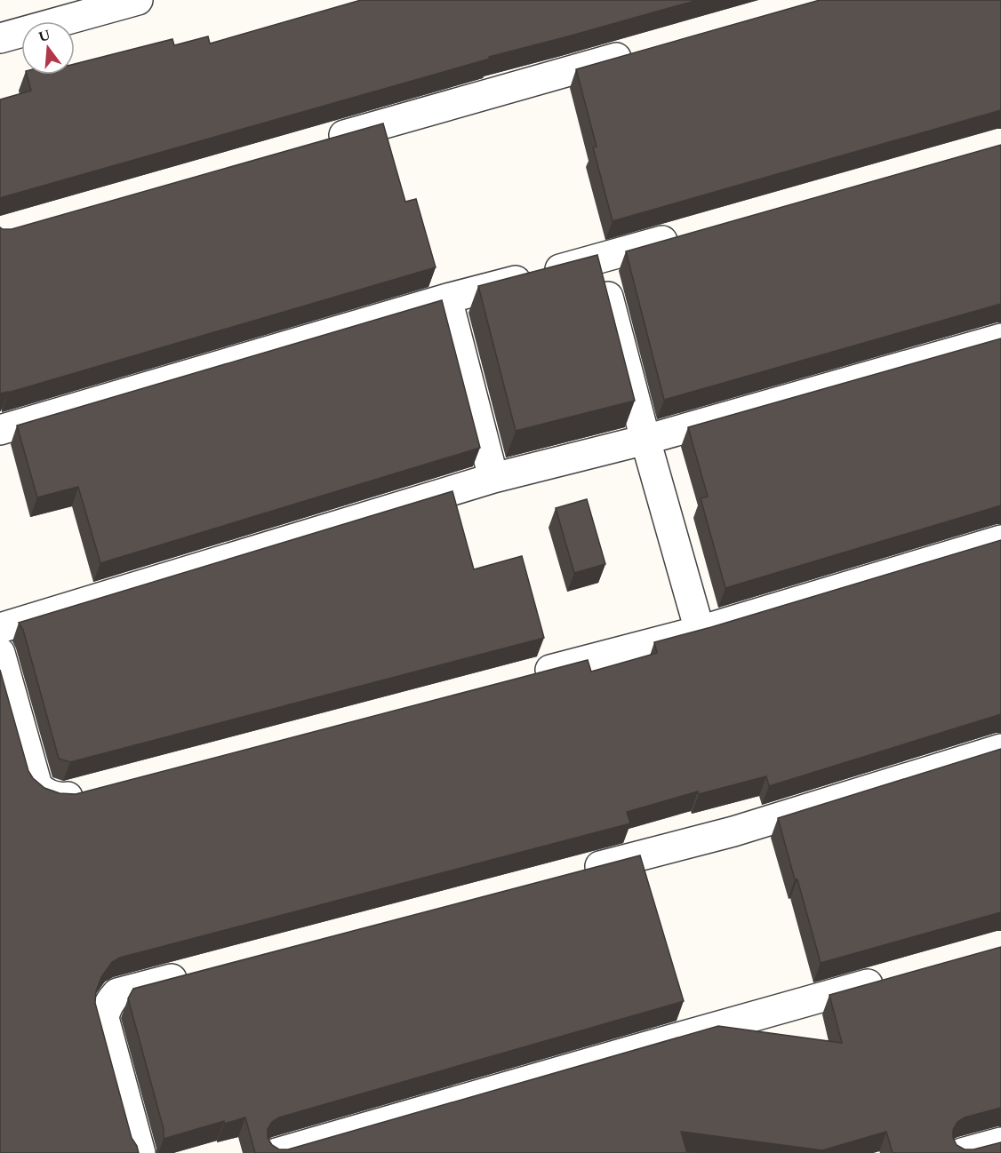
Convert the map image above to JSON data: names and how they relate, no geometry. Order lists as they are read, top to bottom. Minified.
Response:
{"north":"top"}
